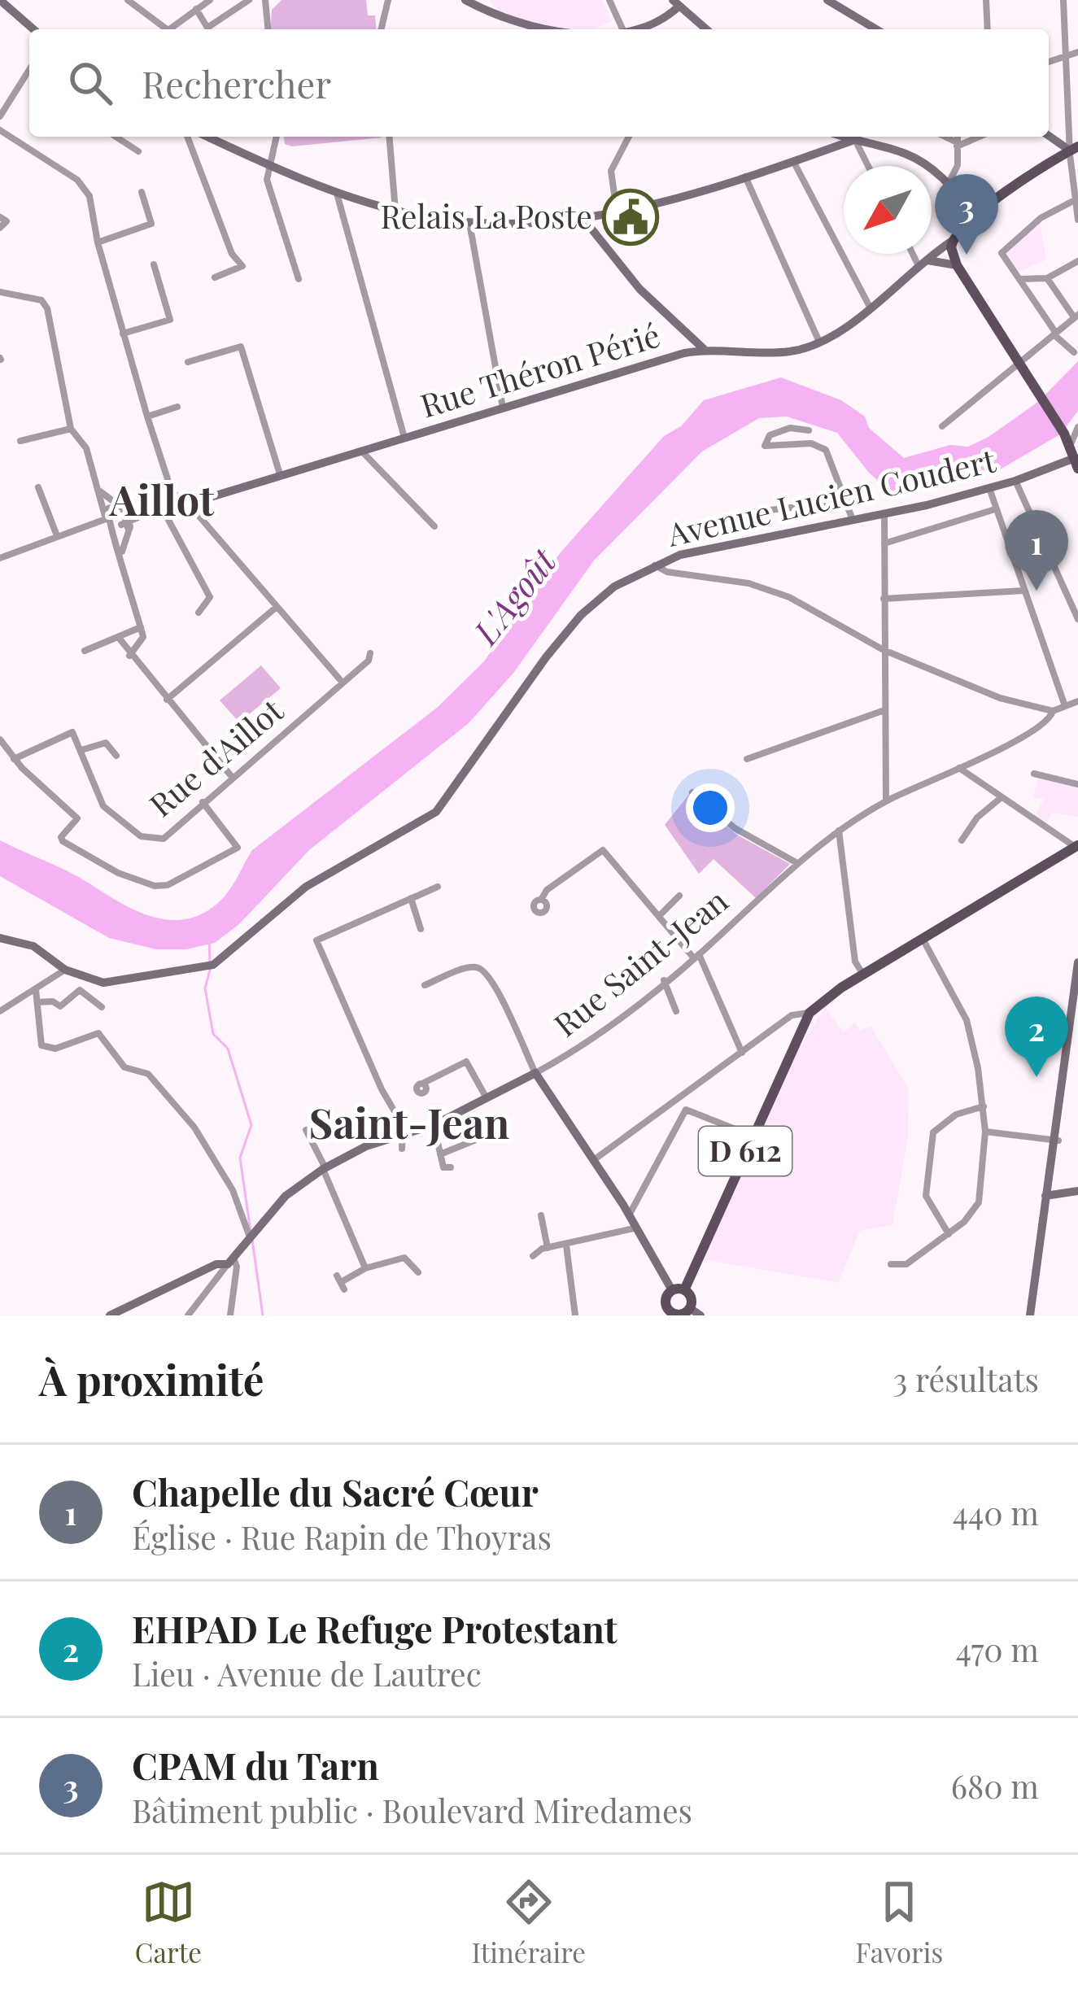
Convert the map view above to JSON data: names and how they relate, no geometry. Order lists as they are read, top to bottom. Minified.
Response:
{"streets":{"main road":["D 612"],"street":["Rue Théron Périé","Avenue Lucien Coudert","Rue d'Aillot","Rue Saint-Jean"]},"districts":["Aillot","Saint-Jean"],"water":["L'Agoût"],"places":{"public building":["Relais La Poste"]},"north":"bottom left","page":{"search":"Rechercher","pins":["3","1","2"],"heading":["À proximité","3 résultats"],"list":[{"mark":"1","name":"Chapelle du Sacré Cœur","note":"Église · Rue Rapin de Thoyras","value":"440 m"},{"mark":"2","name":"EHPAD Le Refuge Protestant","note":"Lieu · Avenue de Lautrec","value":"470 m"},{"mark":"3","name":"CPAM du Tarn","note":"Bâtiment public · Boulevard Miredames","value":"680 m"}],"nav":["Carte","Itinéraire","Favoris"]}}
